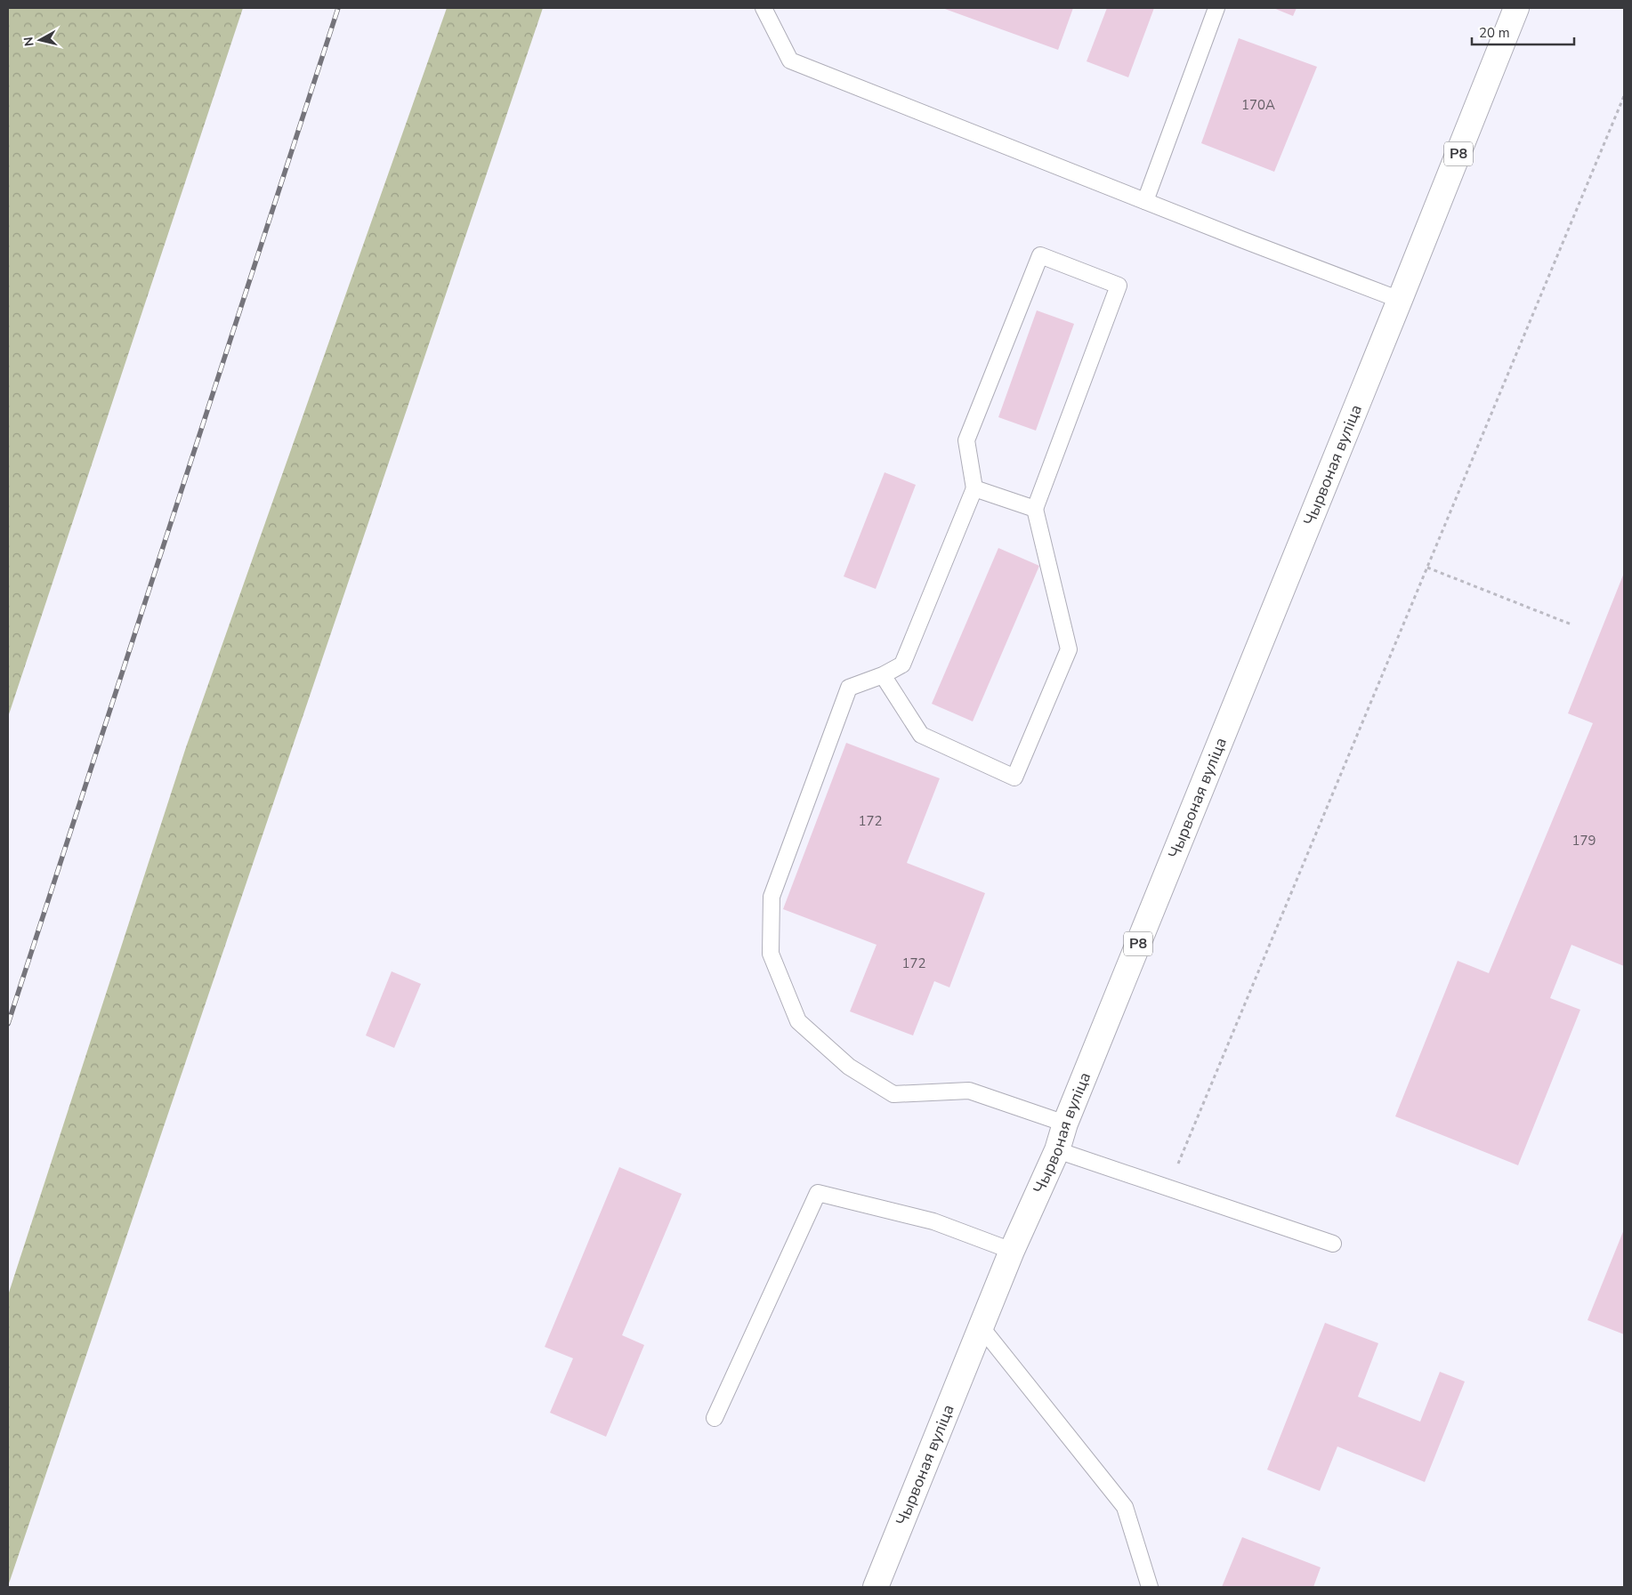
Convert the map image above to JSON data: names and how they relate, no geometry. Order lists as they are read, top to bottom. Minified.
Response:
{"streets":{"main road":["Р8","Чырвоная вуліца"]},"house_numbers":["170А","172","179","172"],"scale_bar":"20 m","north":"left"}
